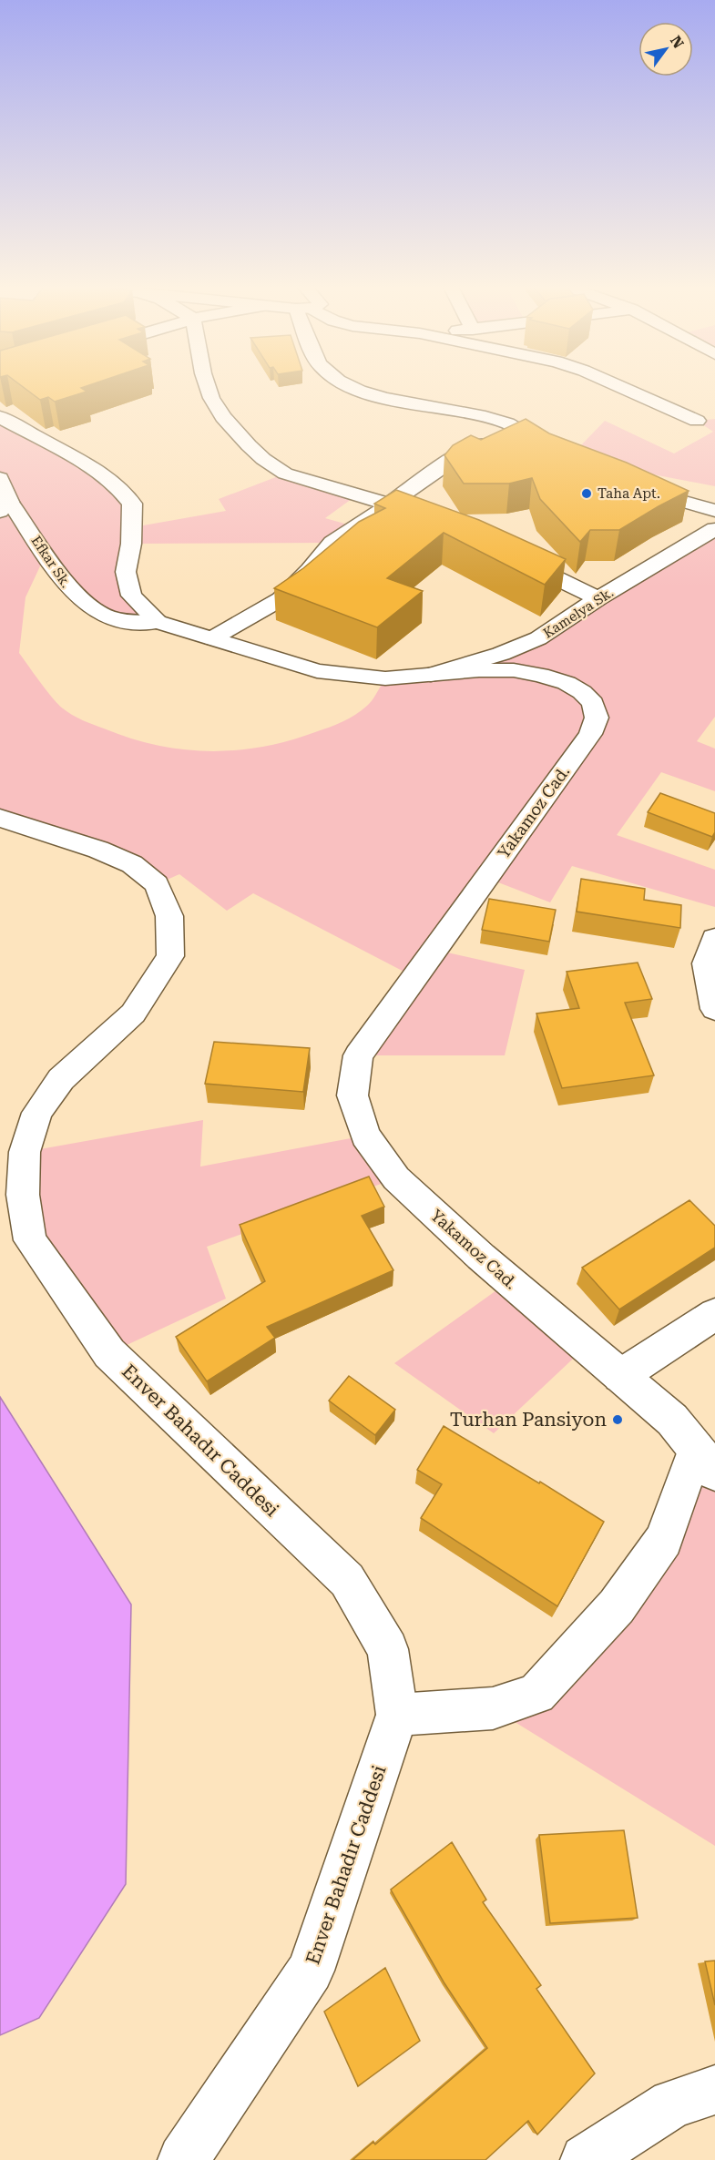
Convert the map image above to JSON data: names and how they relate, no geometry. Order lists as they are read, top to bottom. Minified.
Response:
{"streets":{"street":["Efkar Sk.","Kamelya Sk.","Yakamoz Cad.","Enver Bahadır Caddesi"]},"crossings":[["Efkar Sk.","Yakamoz Cad."],["Kamelya Sk.","Yakamoz Cad."]],"places":["Taha Apt.","Turhan Pansiyon"],"north":"top right"}
